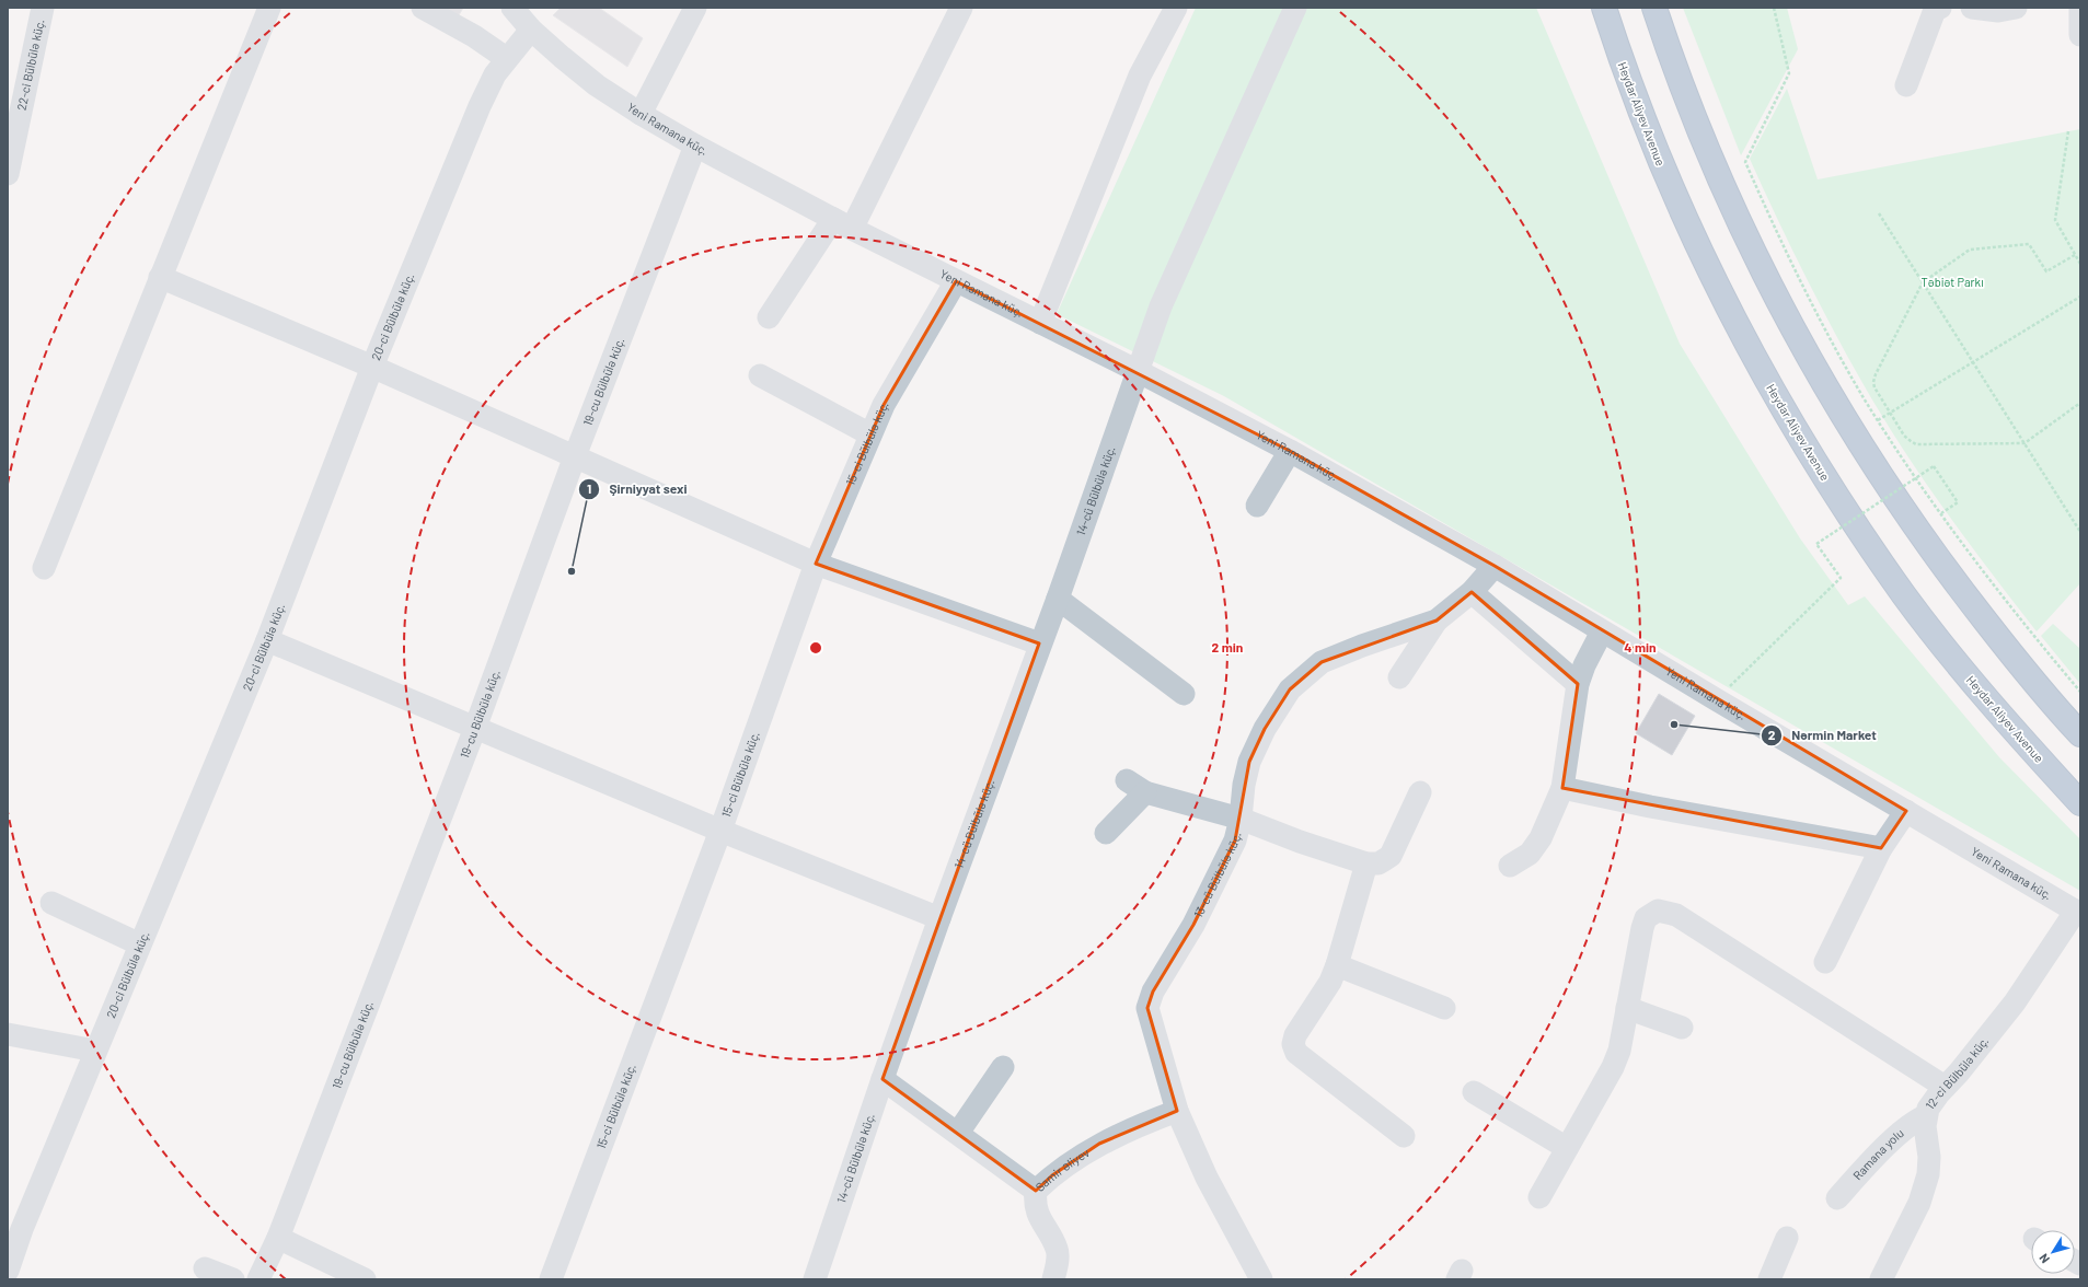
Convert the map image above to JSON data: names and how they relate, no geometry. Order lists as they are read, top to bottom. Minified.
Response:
{"streets":{"highway":["Heydar Aliyev Avenue"],"street":["22-ci Bülbülə küç.","Yeni Ramana küç.","20-ci Bülbülə küç.","19-cu Bülbülə küç.","15-ci Bülbülə küç.","14-cü Bülbülə küç.","13-cü Bülbülə küç.","12-ci Bülbülə küç.","Ramana yolu","Samir Əliyev"]},"crossings":[["Yeni Ramana küç.","20-ci Bülbülə küç."],["Yeni Ramana küç.","19-cu Bülbülə küç."],["Yeni Ramana küç.","15-ci Bülbülə küç."],["Yeni Ramana küç.","14-cü Bülbülə küç."],["Yeni Ramana küç.","13-cü Bülbülə küç."],["Yeni Ramana küç.","12-ci Bülbülə küç."],["13-cü Bülbülə küç.","Samir Əliyev"],["12-ci Bülbülə küç.","Ramana yolu"]],"parks":["Təbiət Parkı"],"places":["Şirniyyat sexi","Nərmin Market"],"north":"bottom left","rings":["2 min","4 min"]}
